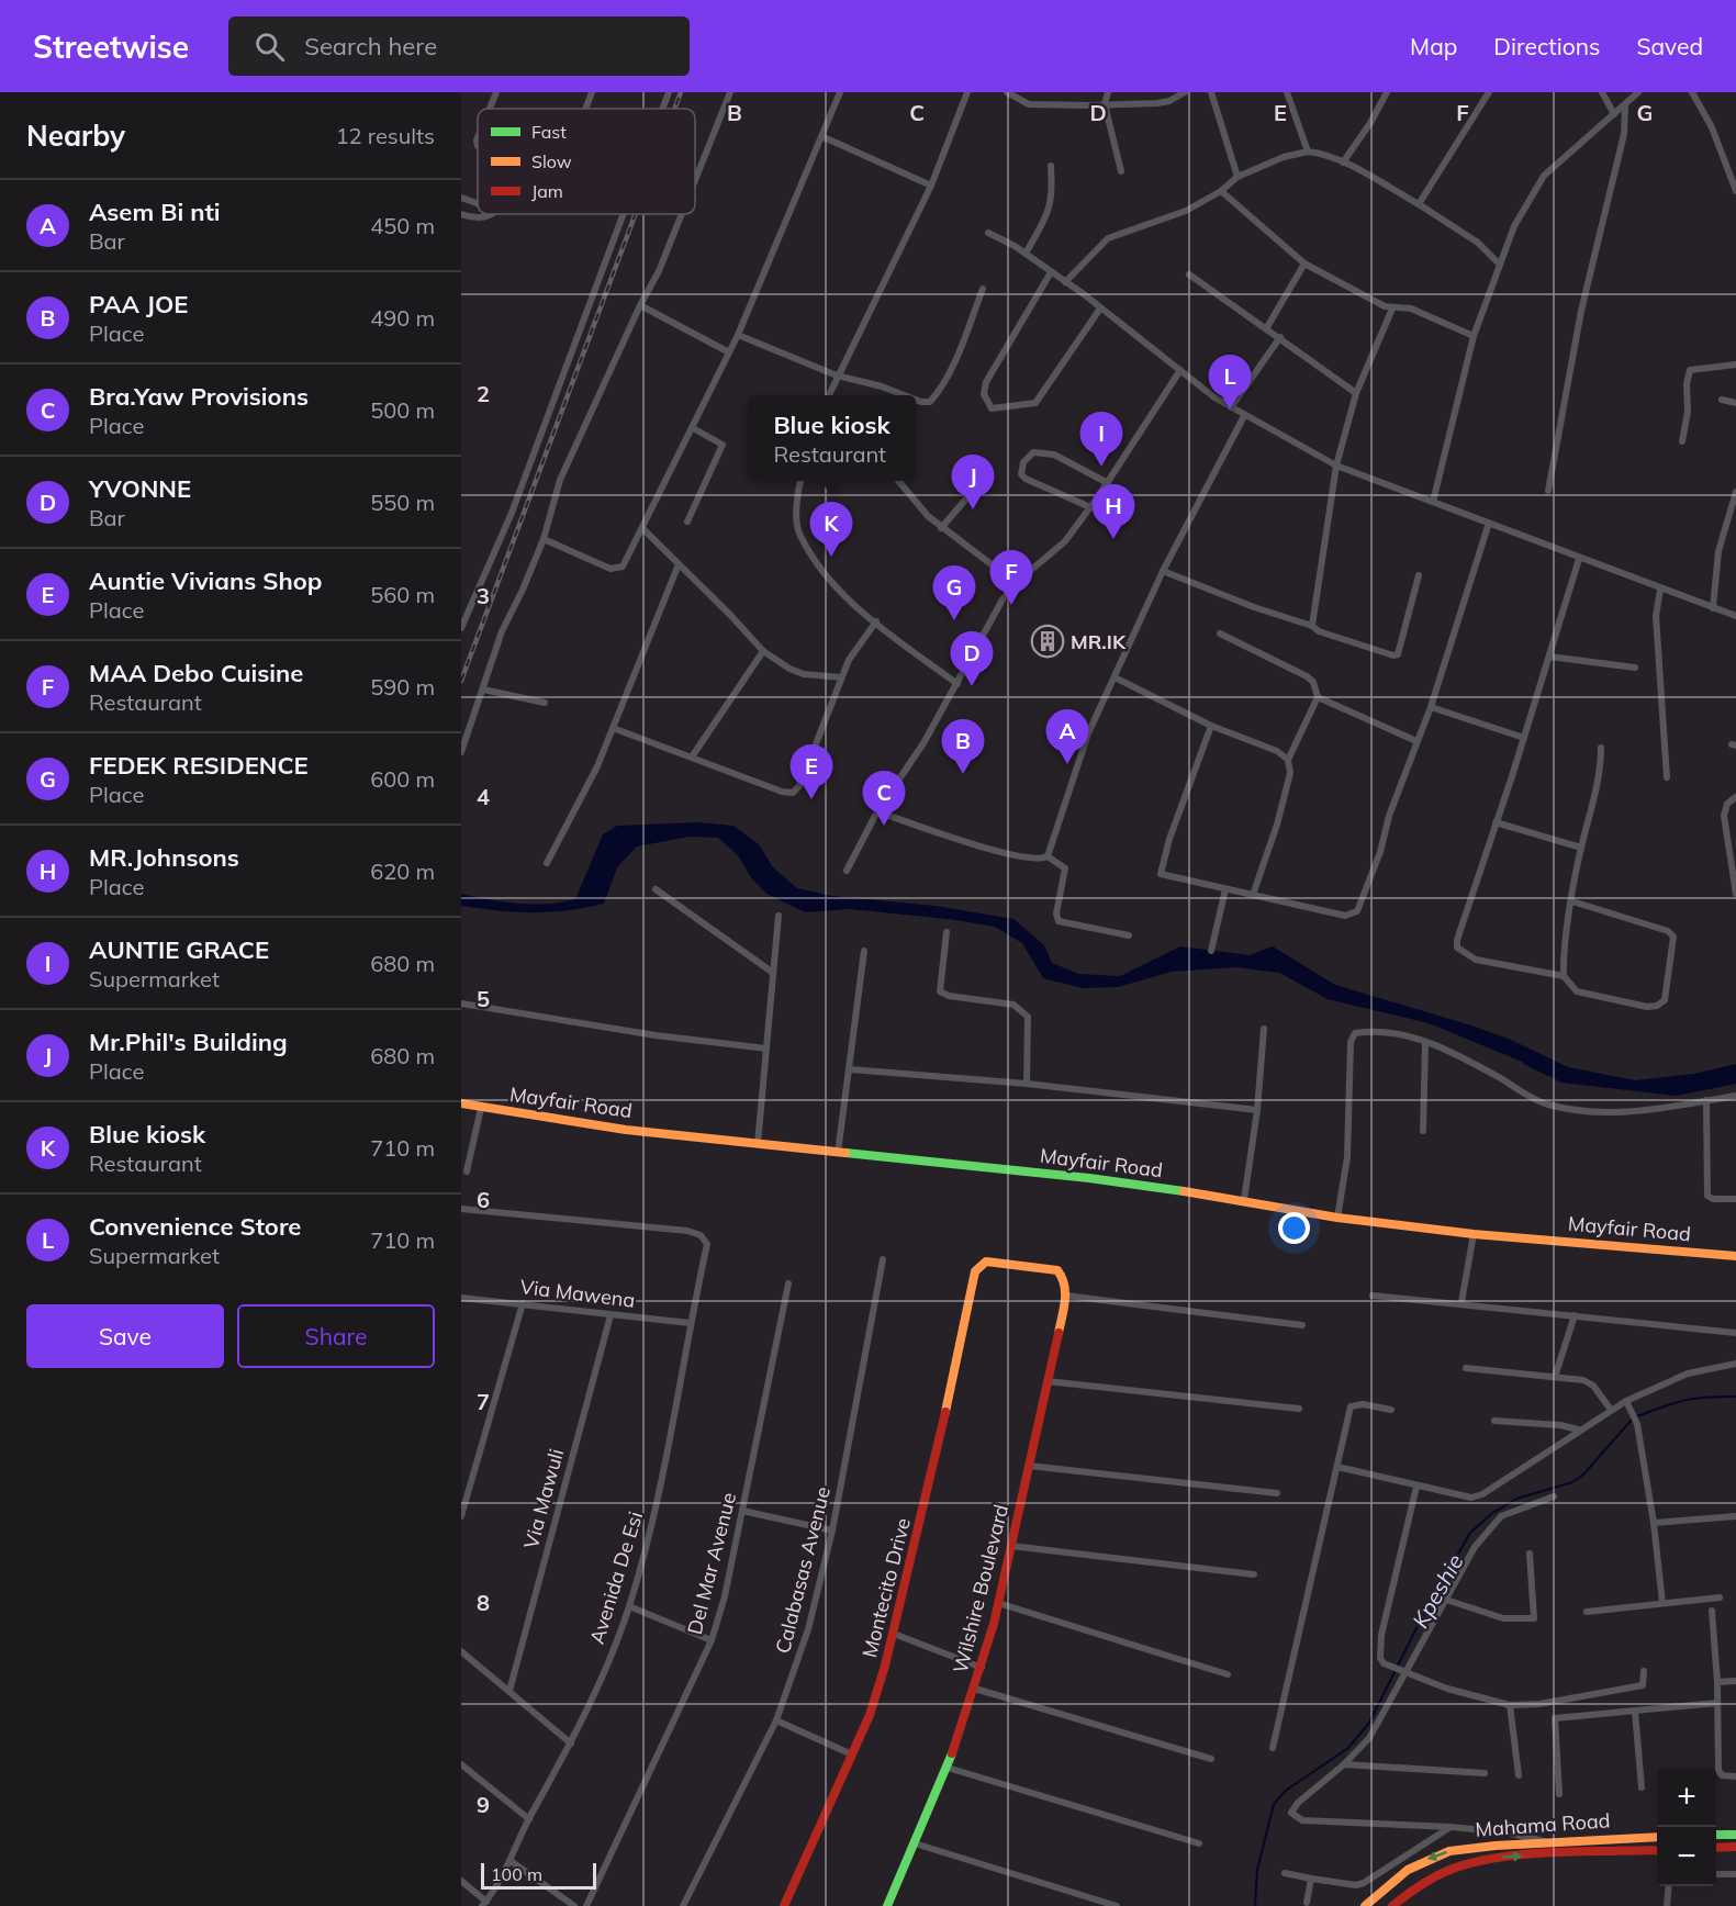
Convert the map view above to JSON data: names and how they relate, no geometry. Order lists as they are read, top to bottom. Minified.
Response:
{"streets":{"street":["Mayfair Road","Via Mawena","Via Mawuli","Del Mar Avenue","Calabasas Avenue","Avenida De Esi","Montecito Drive","Wilshire Boulevard","Mahama Road"]},"crossings":[["Via Mawena","Via Mawuli"],["Via Mawena","Avenida De Esi"],["Montecito Drive","Wilshire Boulevard"]],"water":["Kpeshie"],"places":{"building":["MR.IK"]},"legend":["Fast","Slow","Jam"],"scale_bar":"100 m","page":{"header":"Streetwise","search":"Search here","nav":["Map","Directions","Saved"],"heading":["Nearby","12 results"],"list":[{"mark":"A","name":"Asem Bi nti","note":"Bar","value":"450 m"},{"mark":"B","name":"PAA JOE","note":"Place","value":"490 m"},{"mark":"C","name":"Bra.Yaw Provisions","note":"Place","value":"500 m"},{"mark":"D","name":"YVONNE","note":"Bar","value":"550 m"},{"mark":"E","name":"Auntie Vivians Shop","note":"Place","value":"560 m"},{"mark":"F","name":"MAA Debo Cuisine","note":"Restaurant","value":"590 m"},{"mark":"G","name":"FEDEK RESIDENCE","note":"Place","value":"600 m"},{"mark":"H","name":"MR.Johnsons","note":"Place","value":"620 m"},{"mark":"I","name":"AUNTIE GRACE","note":"Supermarket","value":"680 m"},{"mark":"J","name":"Mr.Phil's Building","note":"Place","value":"680 m"},{"mark":"K","name":"Blue kiosk","note":"Restaurant","value":"710 m"},{"mark":"L","name":"Convenience Store","note":"Supermarket","value":"710 m"}],"pins":["L","I","J","H","K","F","G","D","A","B","E","C"],"popup":["Blue kiosk","Restaurant"],"buttons":["Save","Share"],"map_buttons":["+","−"],"scale":"100 m"},"grid":{"columns":["B","C","D","E","F","G"],"rows":["2","3","4","5","6","7","8","9"]}}
